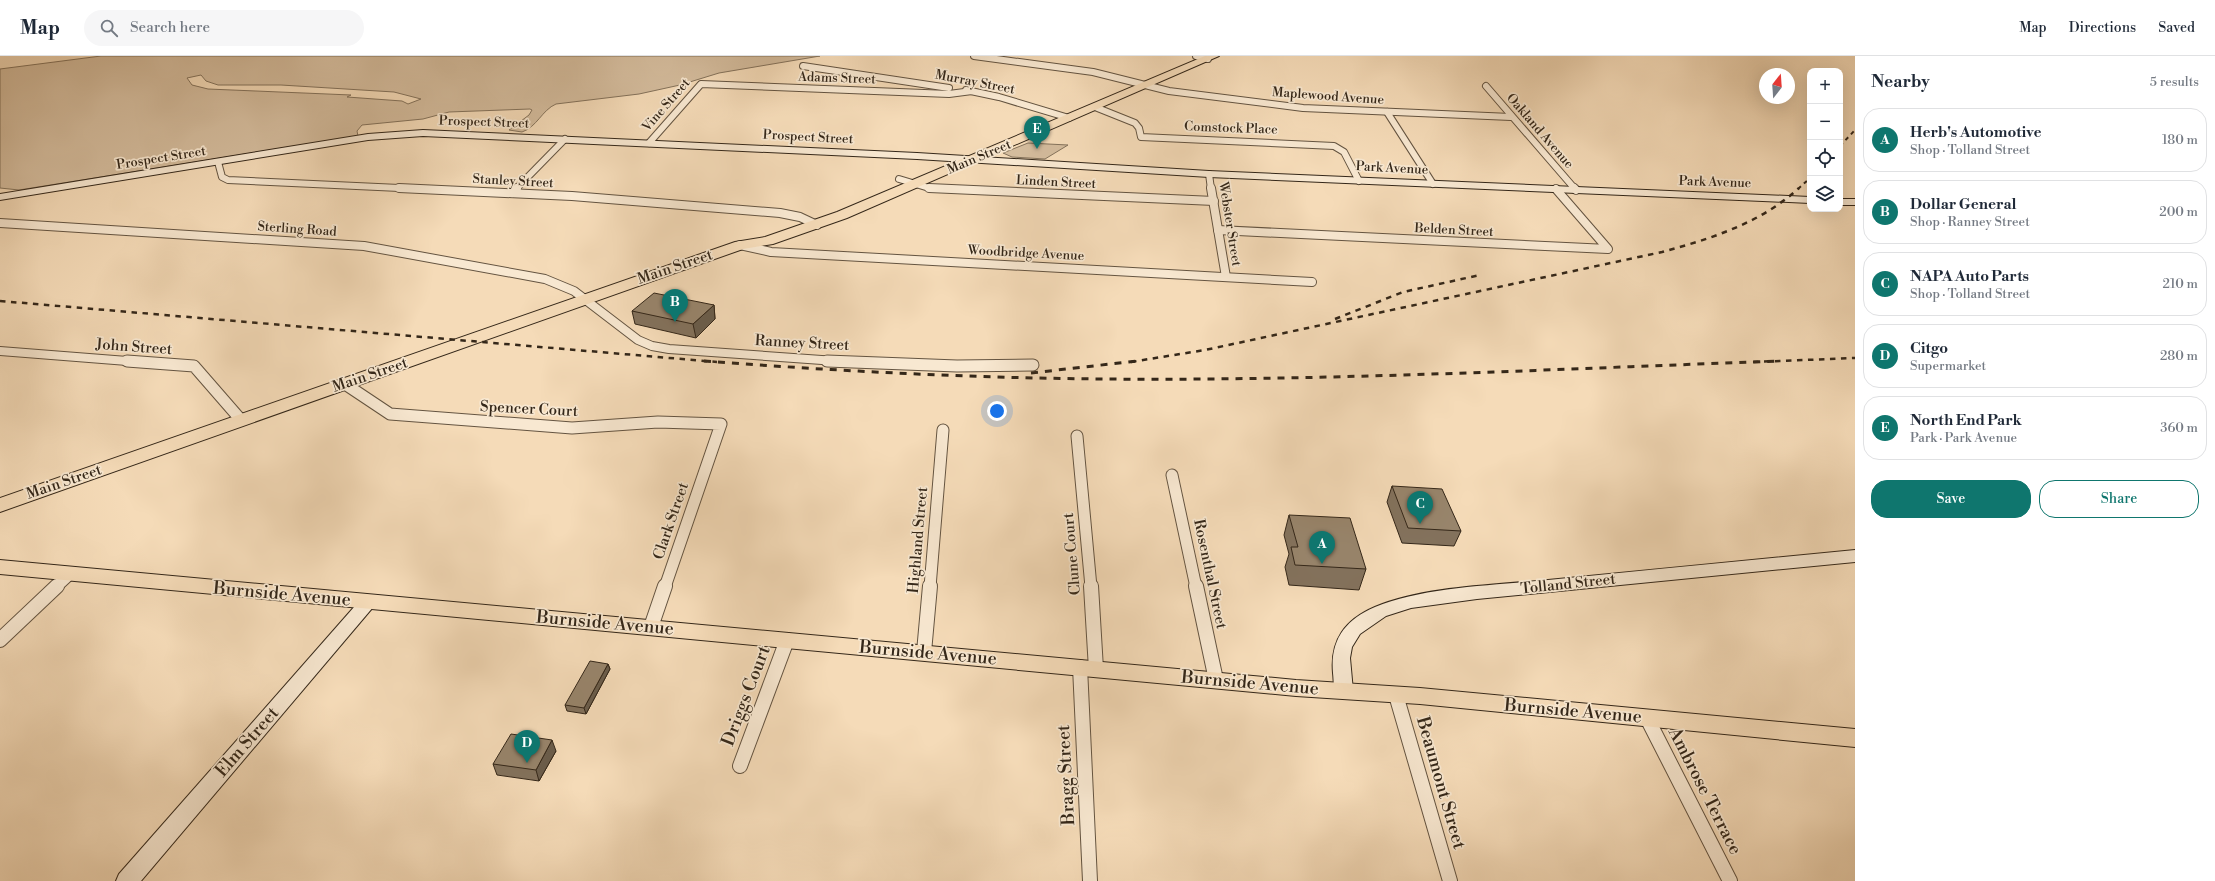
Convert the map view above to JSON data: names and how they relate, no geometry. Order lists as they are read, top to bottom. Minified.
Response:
{"streets":{"highway":["Main Street"],"main road":["Prospect Street","Park Avenue","Tolland Street","Burnside Avenue","Elm Street"],"street":["Adams Street","Murray Street","Maplewood Avenue","Vine Street","Comstock Place","Oakland Avenue","Stanley Street","Linden Street","Webster Street","Sterling Road","Belden Street","Woodbridge Avenue","Ranney Street","John Street","Spencer Court","Clark Street","Highland Street","Clune Court","Rosenthal Street","Driggs Court","Bragg Street","Beaumont Street","Ambrose Terrace"]},"crossings":[["Adams Street","Murray Street"],["Adams Street","Vine Street"],["Murray Street","Main Street"],["Maplewood Avenue","Oakland Avenue"],["Maplewood Avenue","Main Street"],["Vine Street","Prospect Street"],["Prospect Street","Main Street"],["Prospect Street","Park Avenue"],["Prospect Street","Stanley Street"],["Comstock Place","Main Street"],["Comstock Place","Park Avenue"],["Oakland Avenue","Park Avenue"],["Main Street","Park Avenue"],["Main Street","Stanley Street"],["Main Street","Linden Street"],["Main Street","Sterling Road"],["Main Street","Woodbridge Avenue"],["Main Street","Ranney Street"],["Main Street","John Street"],["Main Street","Spencer Court"],["Park Avenue","Webster Street"],["Park Avenue","Belden Street"],["Linden Street","Webster Street"],["Webster Street","Belden Street"],["Webster Street","Woodbridge Avenue"],["Sterling Road","Ranney Street"],["Spencer Court","Clark Street"],["Clark Street","Burnside Avenue"],["Highland Street","Burnside Avenue"],["Clune Court","Burnside Avenue"],["Clune Court","Bragg Street"],["Rosenthal Street","Burnside Avenue"],["Tolland Street","Burnside Avenue"],["Burnside Avenue","Driggs Court"],["Burnside Avenue","Elm Street"],["Burnside Avenue","Bragg Street"],["Burnside Avenue","Beaumont Street"],["Burnside Avenue","Ambrose Terrace"]],"north":"top","page":{"header":"Map","search":"Search here","nav":["Map","Directions","Saved"],"heading":["Nearby","5 results"],"map_buttons":["+","−"],"list":[{"mark":"A","name":"Herb's Automotive","note":"Shop · Tolland Street","value":"180 m"},{"mark":"B","name":"Dollar General","note":"Shop · Ranney Street","value":"200 m"},{"mark":"C","name":"NAPA Auto Parts","note":"Shop · Tolland Street","value":"210 m"},{"mark":"D","name":"Citgo","note":"Supermarket","value":"280 m"},{"mark":"E","name":"North End Park","note":"Park · Park Avenue","value":"360 m"}],"pins":["E","B","C","A","D"],"buttons":["Save","Share"]}}
